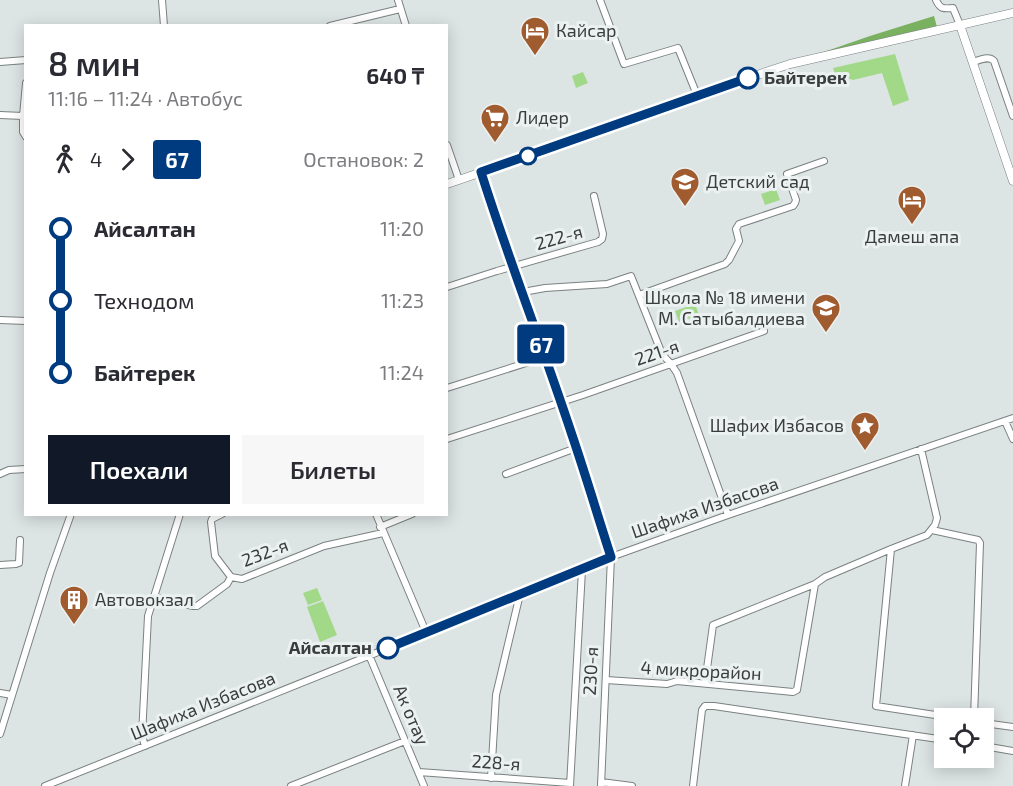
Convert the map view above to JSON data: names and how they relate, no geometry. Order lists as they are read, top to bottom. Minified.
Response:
{"streets":{"street":["222-я","221-я","Шафиха Избасова","232-я","230-я","4 микрорайон","Ак отау","228-я"]},"crossings":[["Шафиха Избасова","230-я"],["Шафиха Избасова","Ак отау"],["230-я","4 микрорайон"],["230-я","228-я"],["Ак отау","228-я"]],"places":{"hotel":["Кайсар","Дамеш апа"],"other":["Байтерек","Айсалтан"],"supermarket":["Лидер"],"school or university":["Детский сад","Школа № 18 имени М. Сатыбалдиева"],"place":["Шафих Избасов"],"building":["Автовокзал"]},"lines":["bus line 67"],"page":{"on_map":"67","heading":["8 мин","11:16 – 11:24 · Автобус","640 ₸"],"legs":["4","67","Остановок: 2"],"list":[{"name":"Айсалтан","value":"11:20"},{"name":"Технодом","value":"11:23"},{"name":"Байтерек","value":"11:24"}],"buttons":["Поехали","Билеты"]}}
